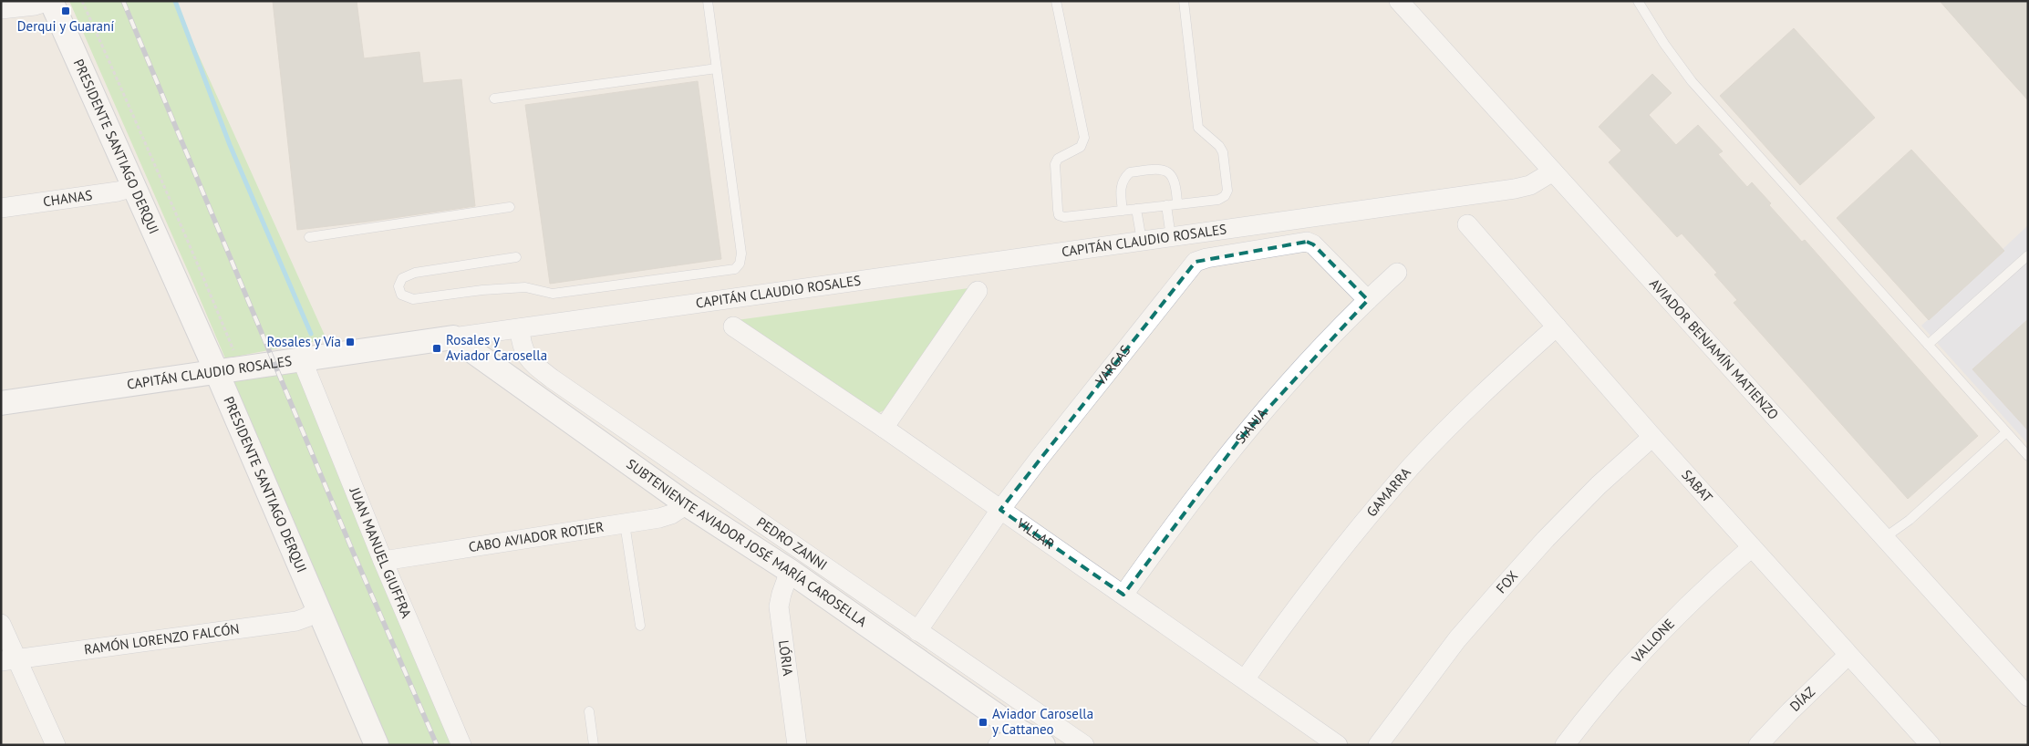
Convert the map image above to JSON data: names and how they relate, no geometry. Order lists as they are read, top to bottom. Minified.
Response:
{"streets":{"street":["PRESIDENTE SANTIAGO DERQUI","CHANAS","CAPITÁN CLAUDIO ROSALES","AVIADOR BENJAMÍN MATIENZO","VARGAS","SIANJA","SABAT","GAMARRA","VILLAR","CABO AVIADOR ROTJER","SUBTENIENTE AVIADOR JOSÉ MARÍA CAROSELLA","PEDRO ZANNI","JUAN MANUEL GIUFFRA","FOX","RAMÓN LORENZO FALCÓN","VALLONE","LÓRIA","DÍAZ"]},"crossings":[["PRESIDENTE SANTIAGO DERQUI","CHANAS"],["PRESIDENTE SANTIAGO DERQUI","CAPITÁN CLAUDIO ROSALES"],["PRESIDENTE SANTIAGO DERQUI","RAMÓN LORENZO FALCÓN"],["CAPITÁN CLAUDIO ROSALES","AVIADOR BENJAMÍN MATIENZO"],["CAPITÁN CLAUDIO ROSALES","SUBTENIENTE AVIADOR JOSÉ MARÍA CAROSELLA"],["CAPITÁN CLAUDIO ROSALES","PEDRO ZANNI"],["CAPITÁN CLAUDIO ROSALES","JUAN MANUEL GIUFFRA"],["VARGAS","SIANJA"],["VARGAS","VILLAR"],["VARGAS","PEDRO ZANNI"],["SIANJA","VILLAR"],["SABAT","GAMARRA"],["SABAT","FOX"],["SABAT","VALLONE"],["SABAT","DÍAZ"],["GAMARRA","VILLAR"],["CABO AVIADOR ROTJER","SUBTENIENTE AVIADOR JOSÉ MARÍA CAROSELLA"],["CABO AVIADOR ROTJER","JUAN MANUEL GIUFFRA"],["SUBTENIENTE AVIADOR JOSÉ MARÍA CAROSELLA","LÓRIA"]],"places":{"transit":["Derqui y Guaraní","Rosales y Vía","Rosales y Aviador Carosella","Aviador Carosella y Cattaneo"]}}
